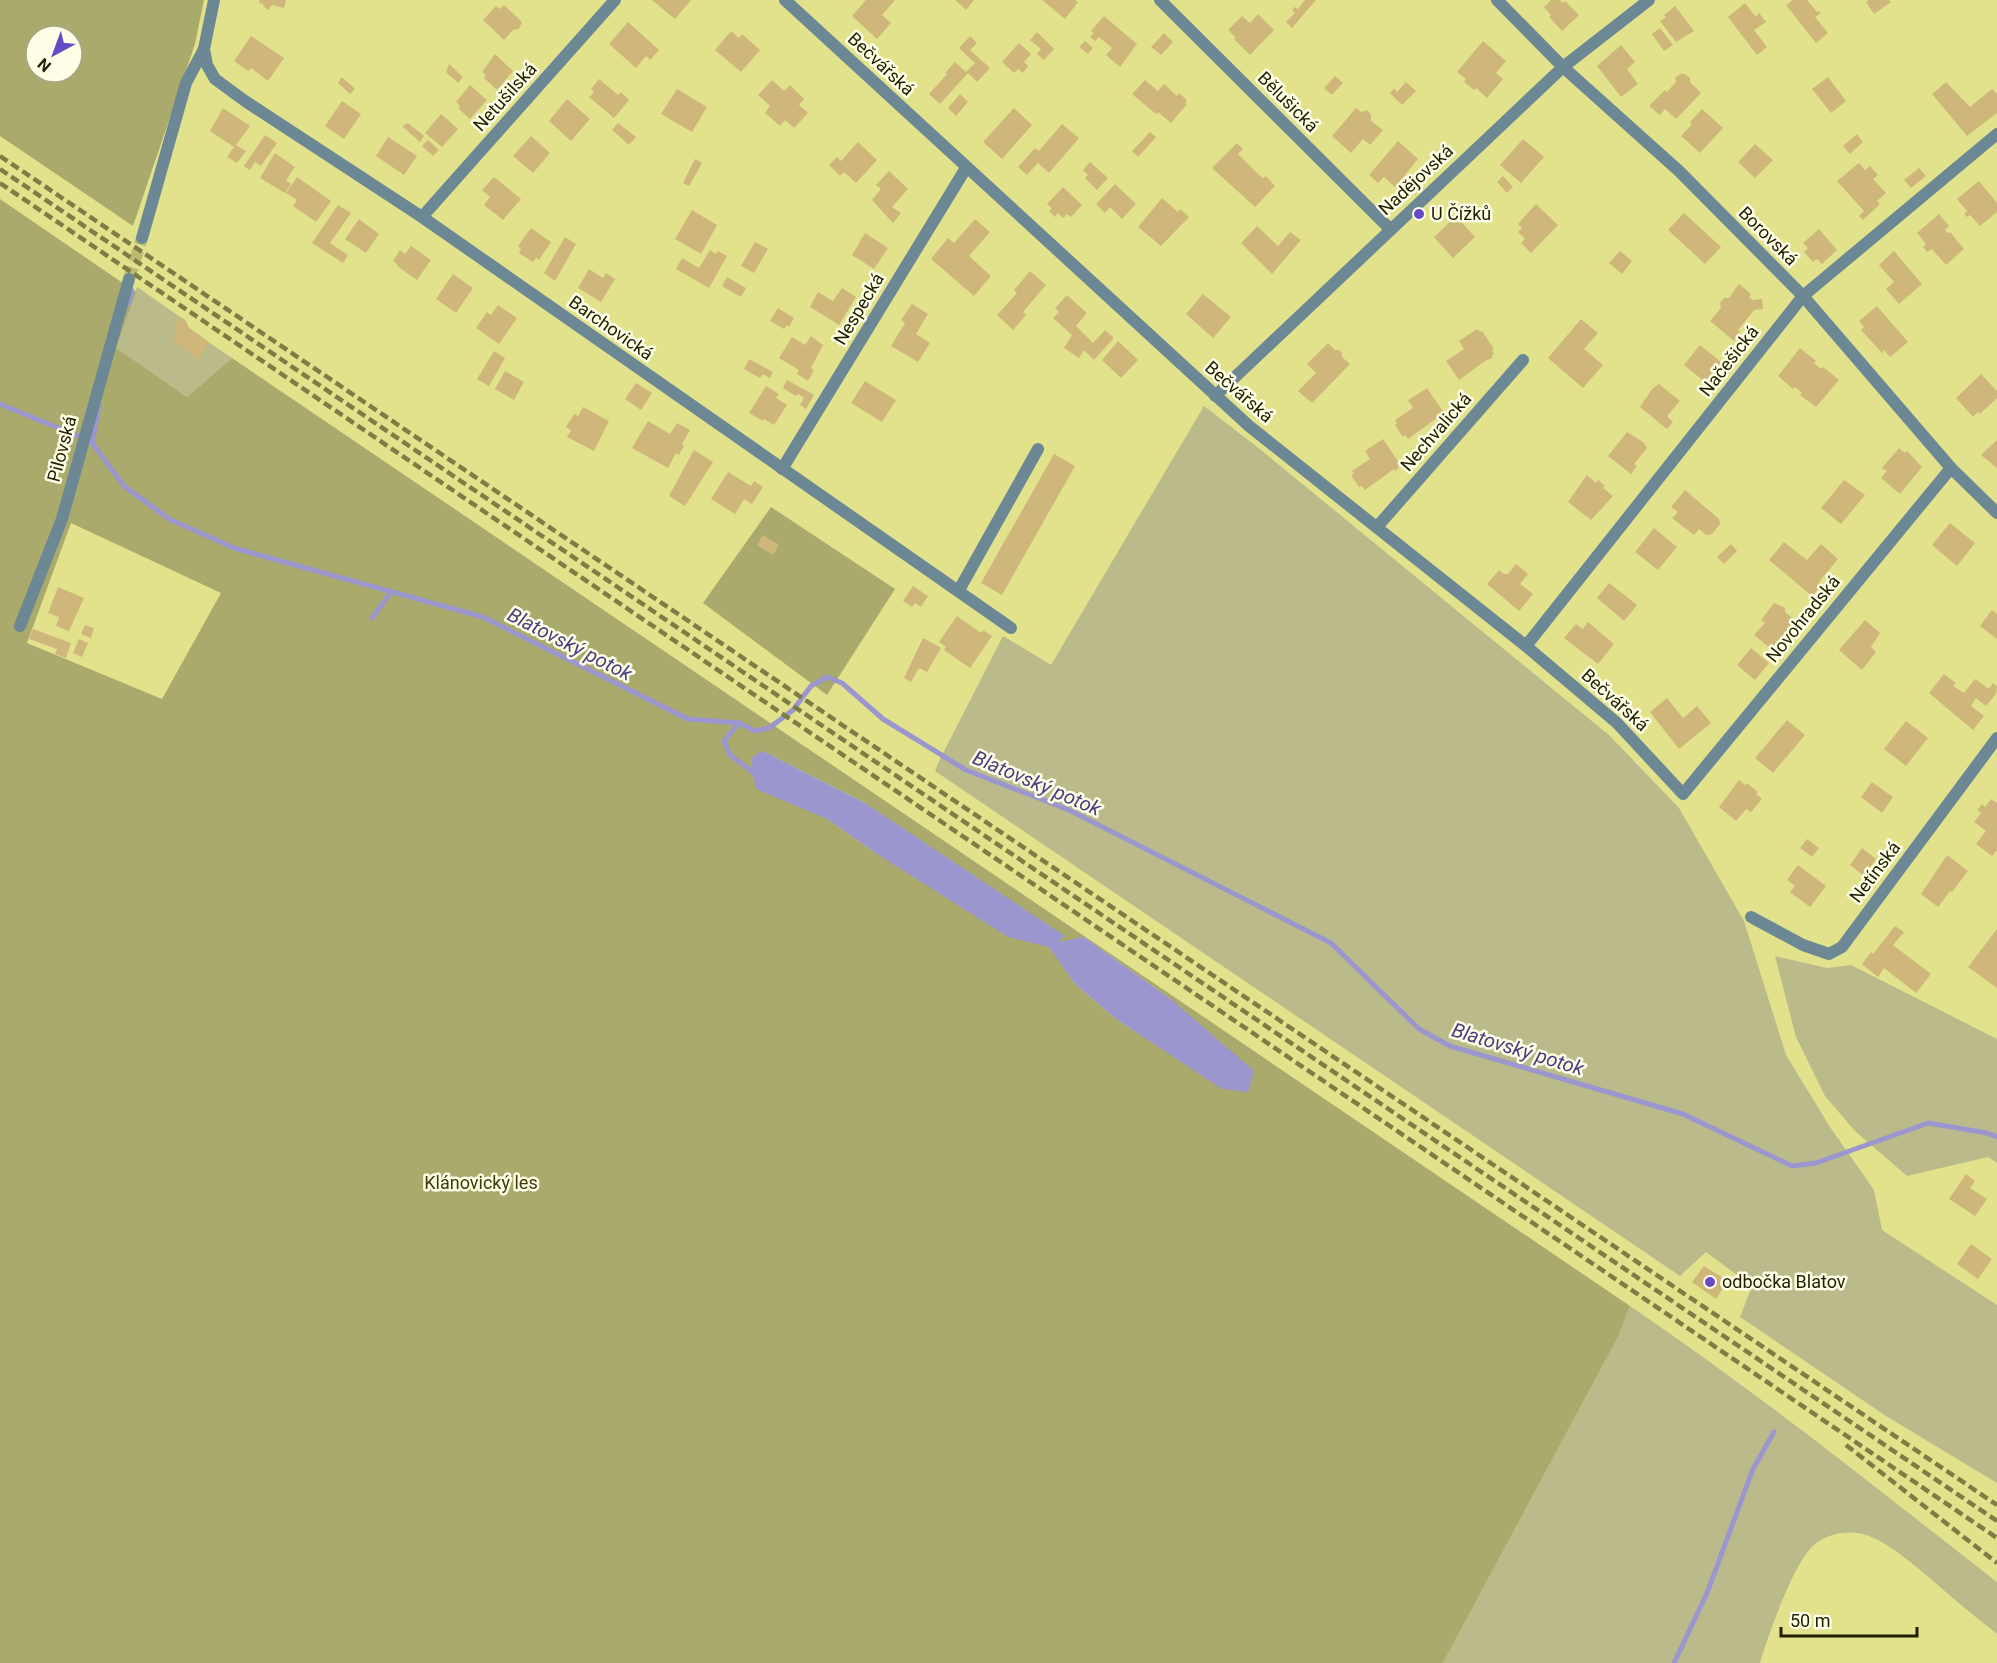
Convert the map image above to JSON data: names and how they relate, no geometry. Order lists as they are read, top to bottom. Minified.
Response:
{"streets":{"street":["Bečvářská","Netušilská","Bělušická","Nadějovská","Borovská","Nespecká","Barchovická","Načešická","Nechvalická","Pilovská","Novohradská","Netínská"]},"crossings":[["Bečvářská","Nadějovská"],["Bečvářská","Nespecká"],["Bečvářská","Načešická"],["Bečvářská","Nechvalická"],["Bečvářská","Novohradská"],["Netušilská","Barchovická"],["Bělušická","Nadějovská"],["Nadějovská","Borovská"],["Borovská","Načešická"],["Borovská","Novohradská"],["Nespecká","Barchovická"]],"water":["Blatovský potok"],"parks":["Klánovický les"],"places":["U Čížků","odbočka Blatov"],"scale_bar":"50 m","north":"bottom left"}
